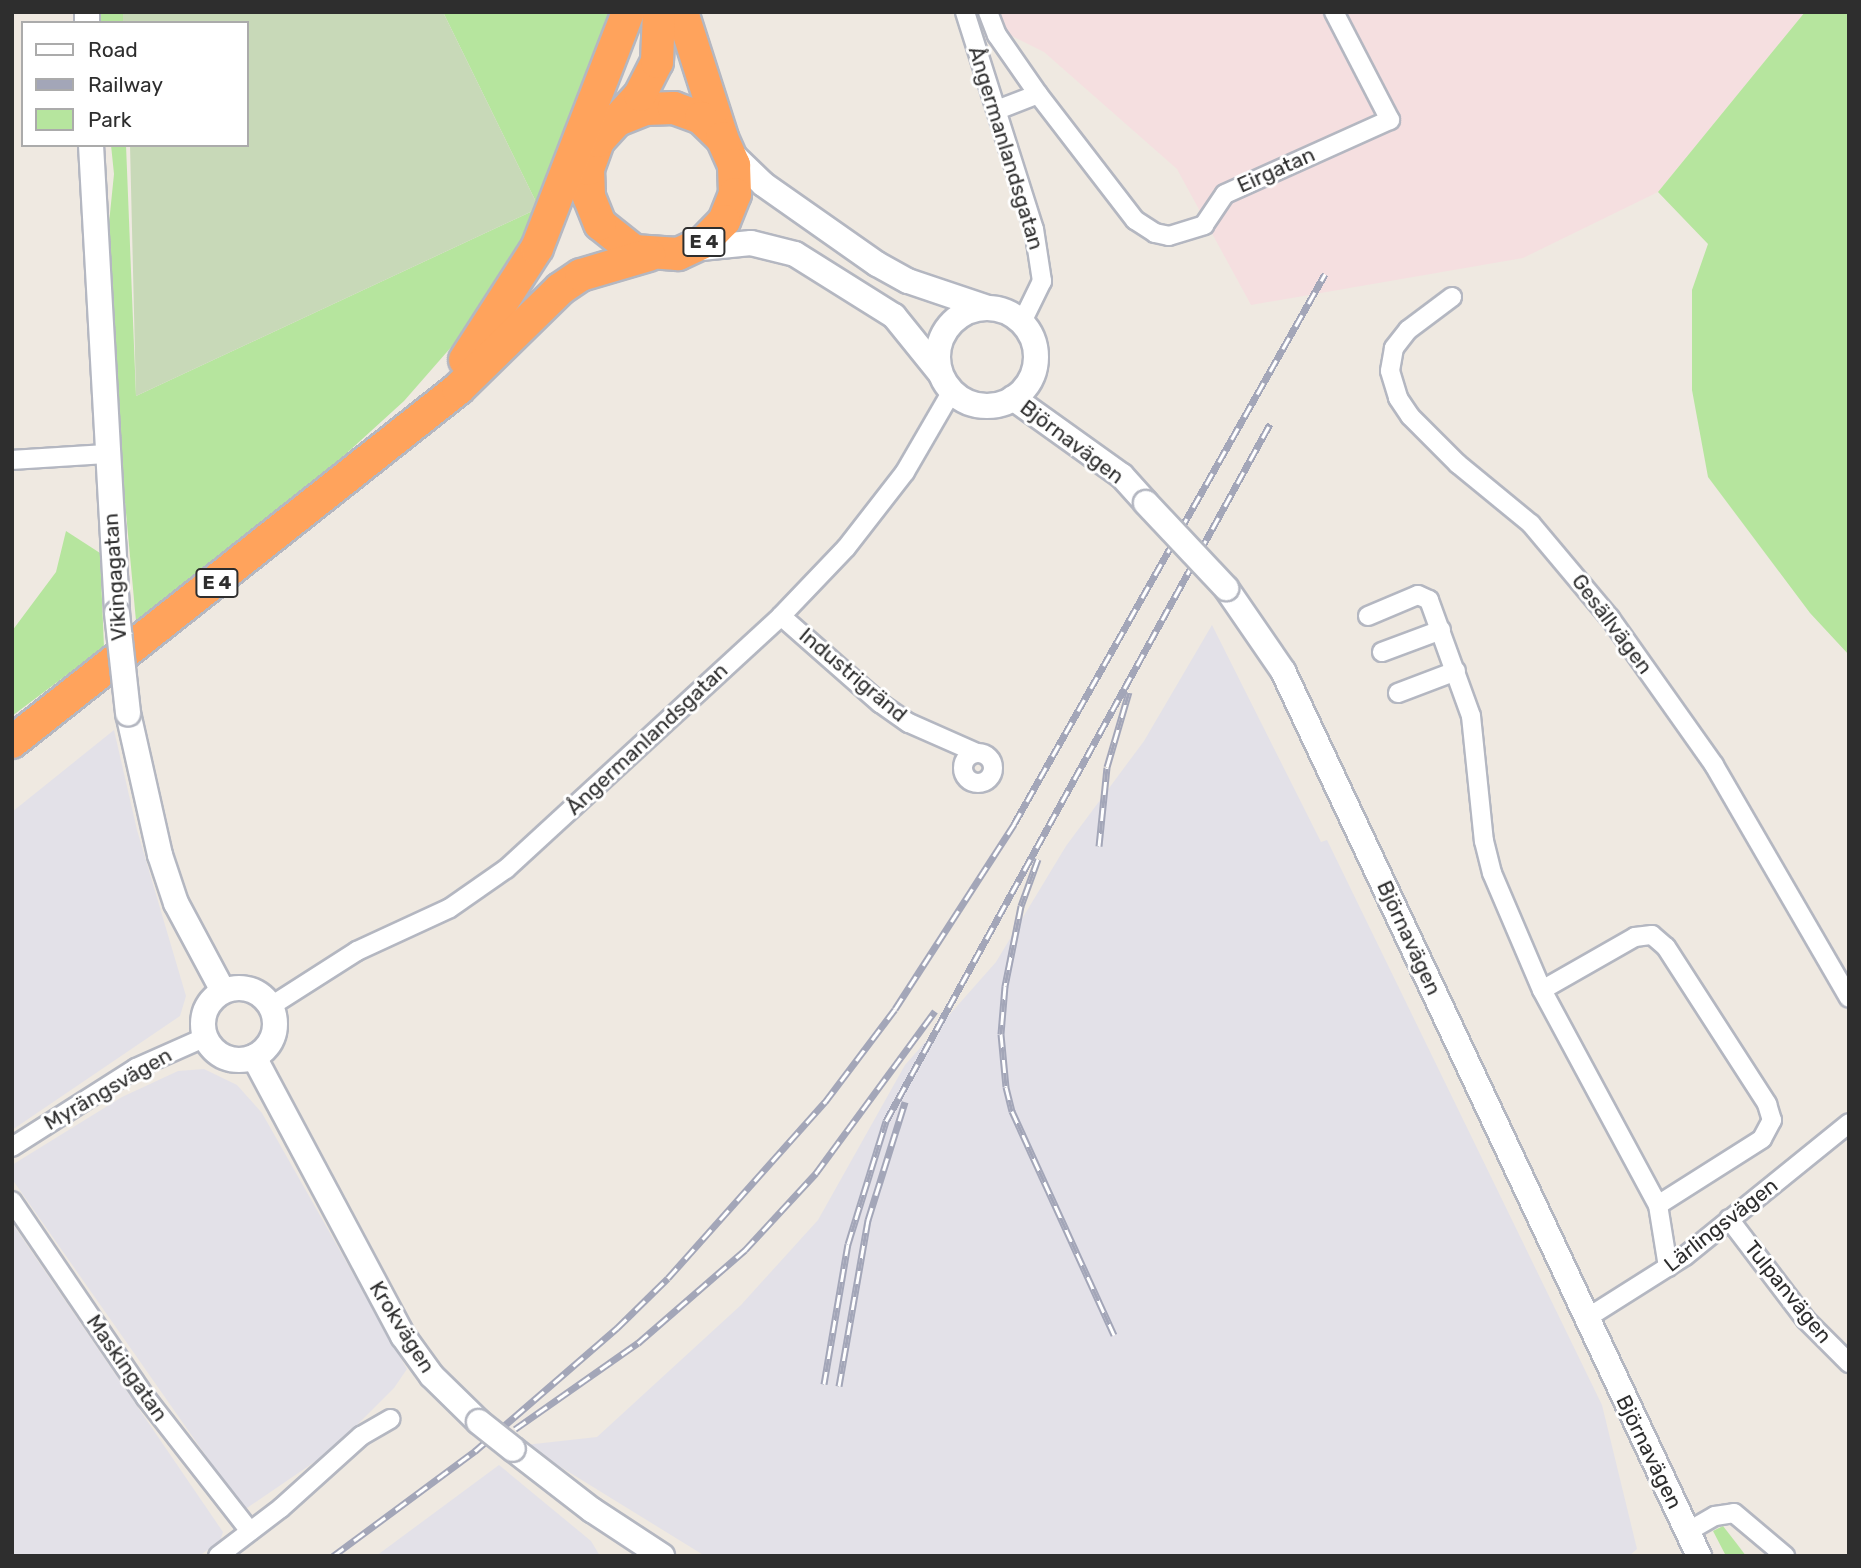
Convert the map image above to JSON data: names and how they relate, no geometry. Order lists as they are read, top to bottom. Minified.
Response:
{"streets":{"highway":["E 4"],"main road":["Björnavägen","Vikingagatan","Krokvägen"],"street":["Ångermanlandsgatan","Eirgatan","Gesällvägen","Industrigränd","Myrängsvägen","Lärlingsvägen","Tulpanvägen","Maskingatan"]},"crossings":[["Ångermanlandsgatan","Björnavägen"],["Ångermanlandsgatan","Vikingagatan"],["Ångermanlandsgatan","Industrigränd"],["Ångermanlandsgatan","Myrängsvägen"],["Ångermanlandsgatan","Krokvägen"],["Björnavägen","Lärlingsvägen"],["Vikingagatan","Myrängsvägen"],["Vikingagatan","Krokvägen"],["Myrängsvägen","Krokvägen"],["Lärlingsvägen","Tulpanvägen"]],"legend":["Road","Railway","Park"]}
